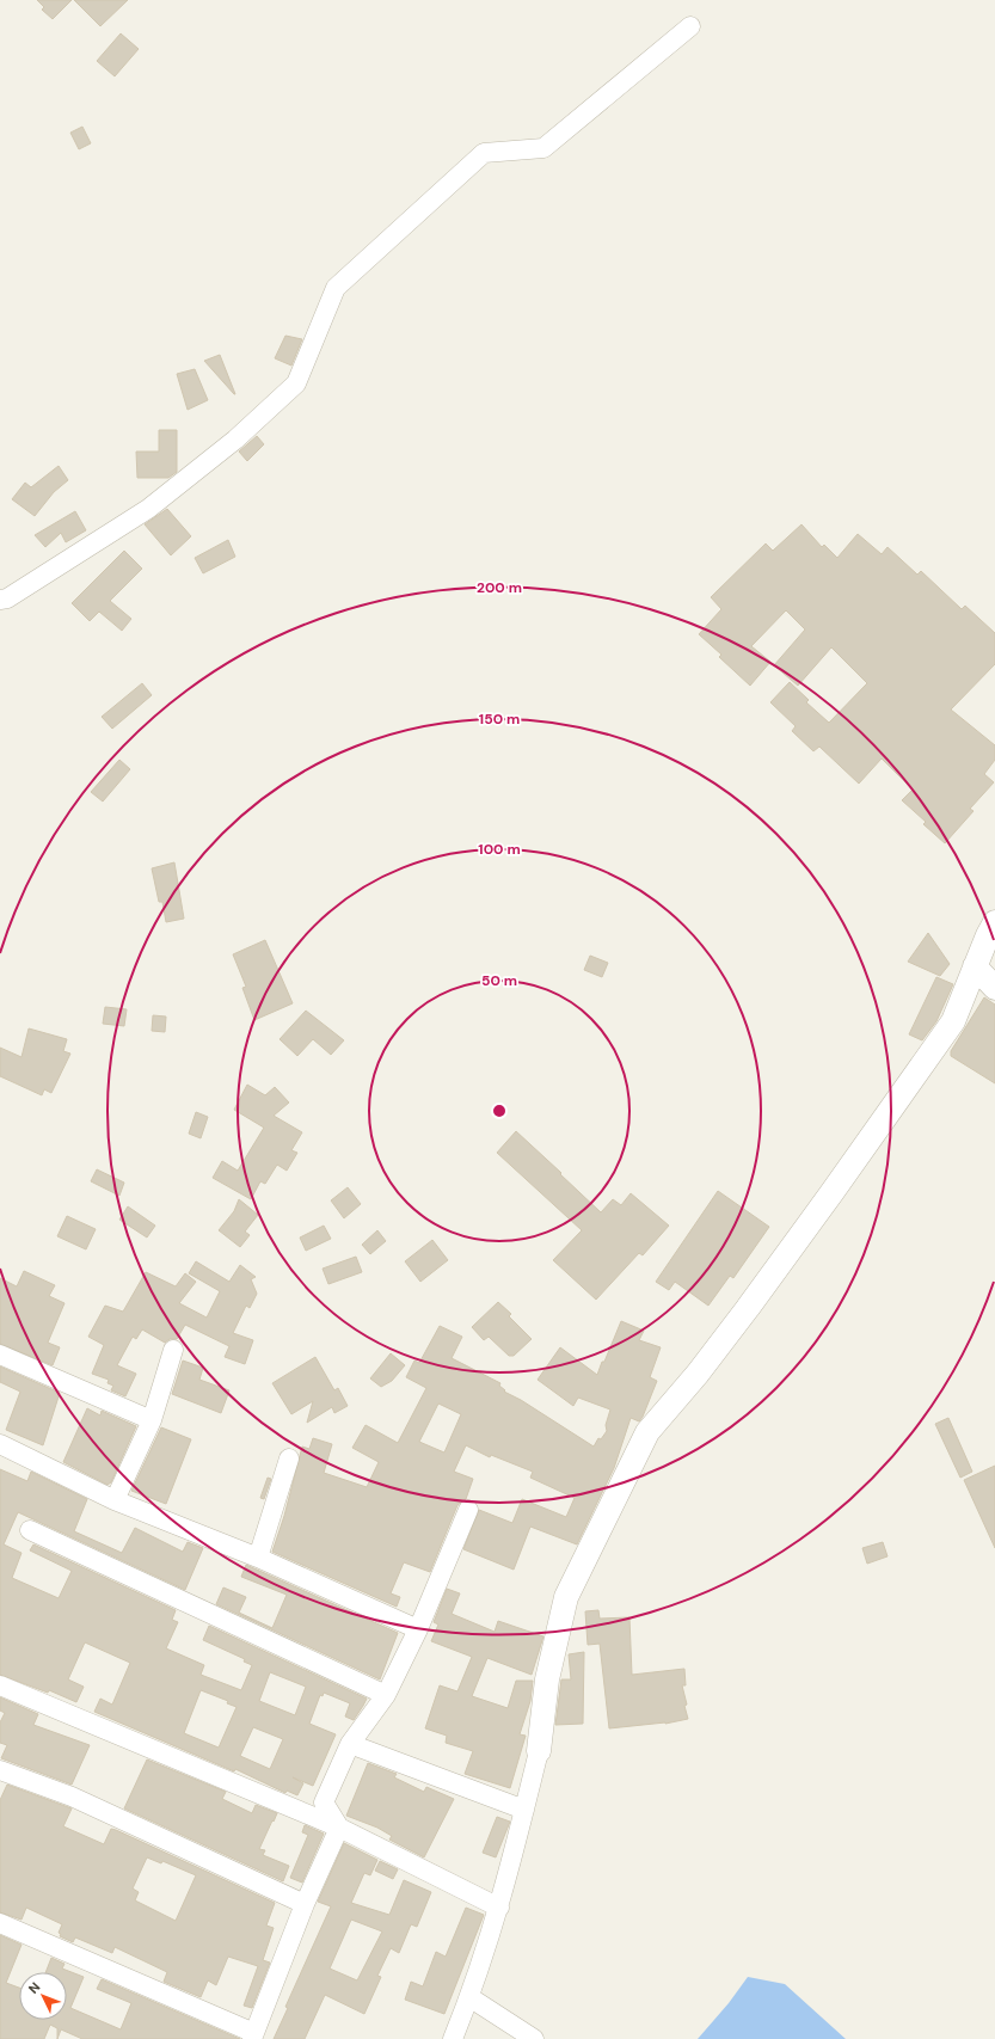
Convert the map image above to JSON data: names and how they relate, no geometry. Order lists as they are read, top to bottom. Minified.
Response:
{"north":"top left","rings":["200 m","150 m","100 m","50 m"]}
